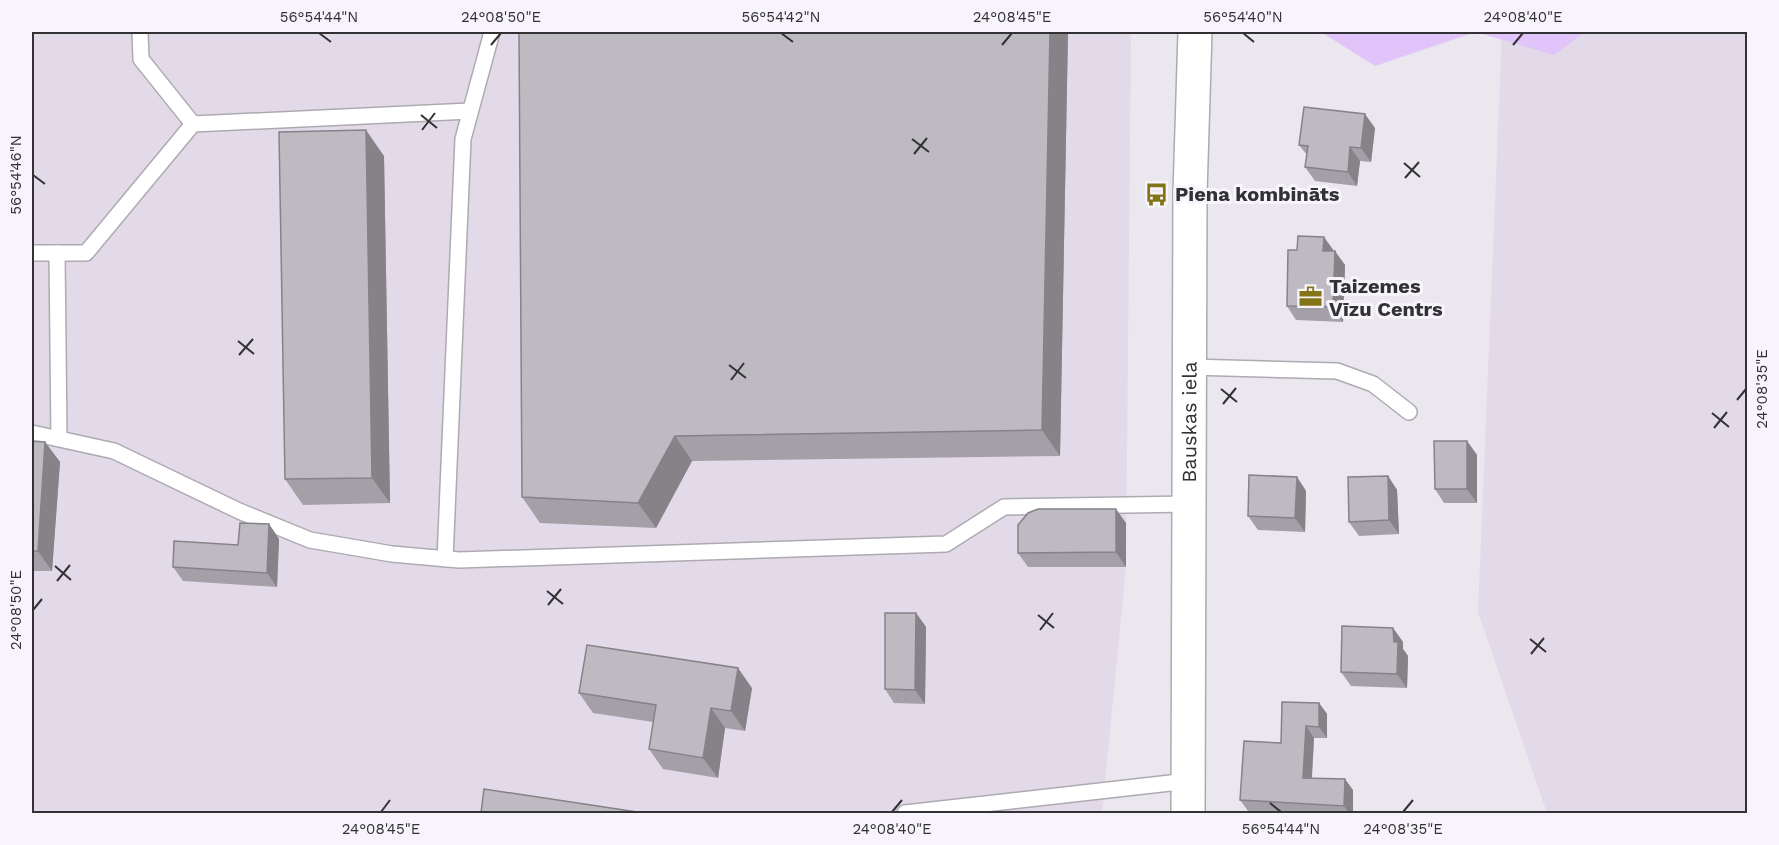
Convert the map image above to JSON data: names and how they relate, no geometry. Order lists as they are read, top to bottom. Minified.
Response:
{"streets":{"street":["Bauskas iela"]},"places":{"bus stop":["Piena kombināts"],"office":["Taizemes Vīzu Centrs"]},"coordinates":["56°54'44\"N","24°08'50\"E","56°54'42\"N","24°08'45\"E","56°54'40\"N","24°08'40\"E","56°54'46\"N","24°08'35\"E"]}
